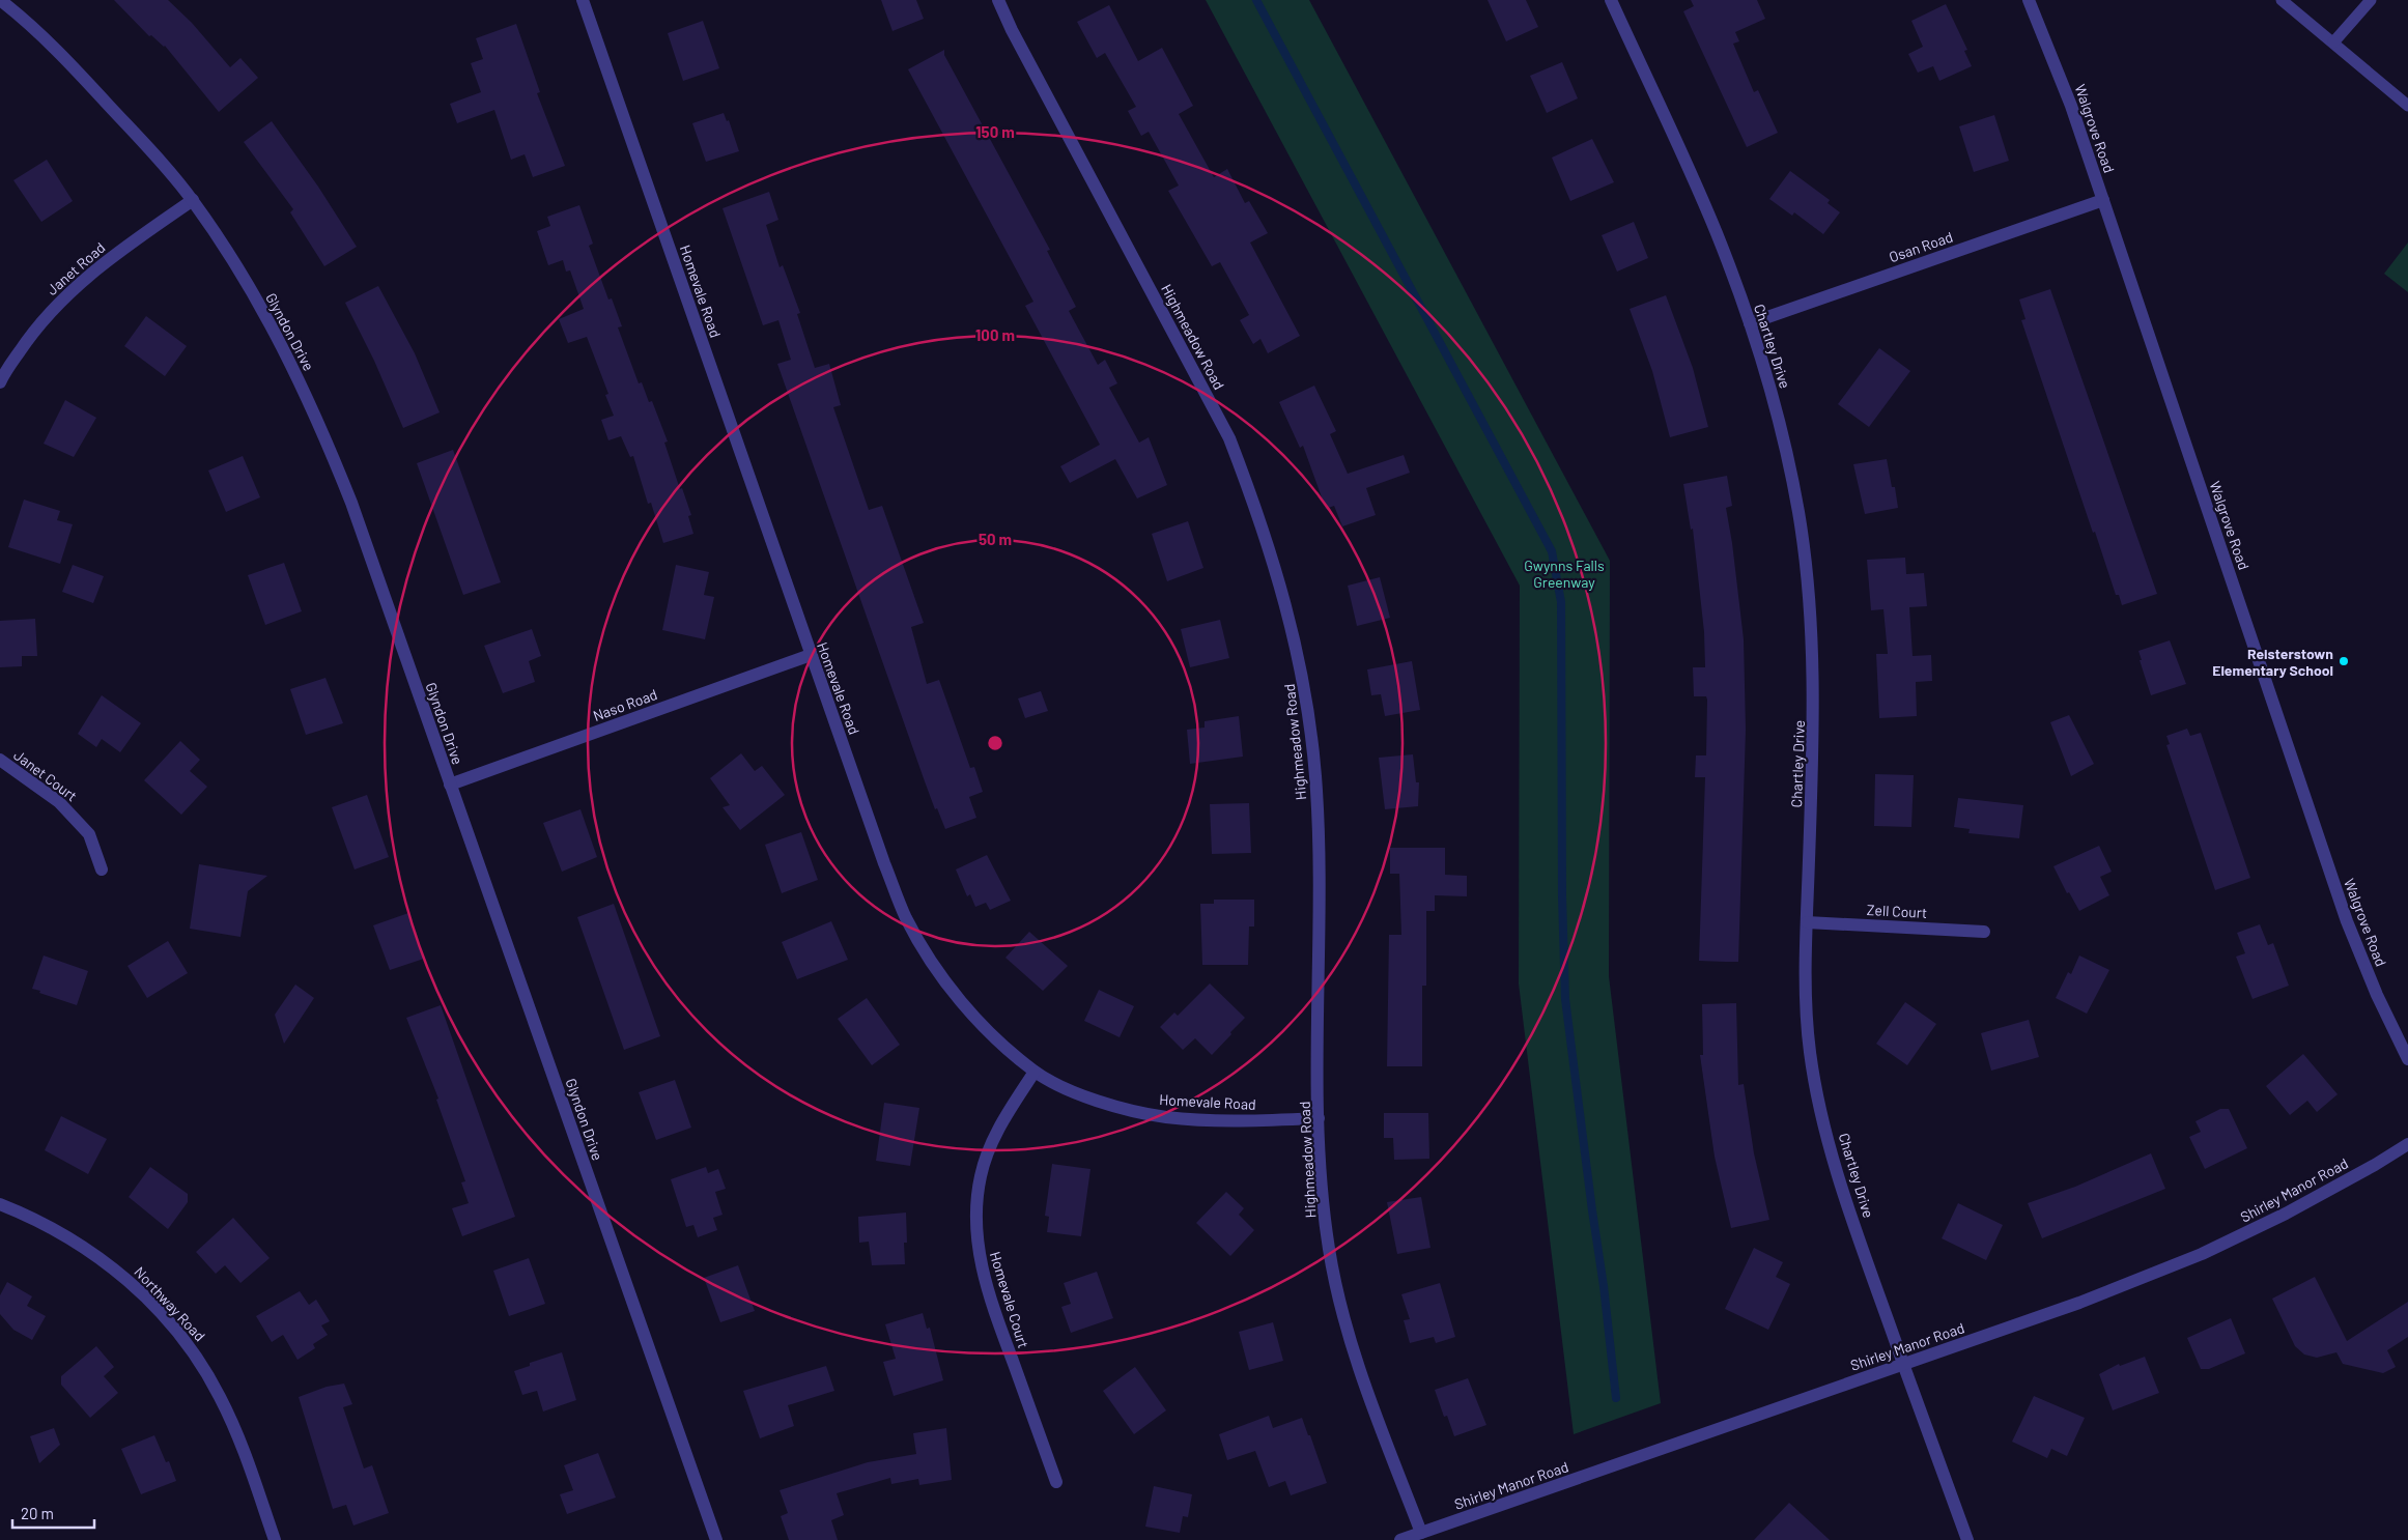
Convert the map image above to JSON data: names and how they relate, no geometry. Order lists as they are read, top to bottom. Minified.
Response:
{"streets":{"street":["Walgrove Road","Osan Road","Janet Road","Homevale Road","Glyndon Drive","Highmeadow Road","Chartley Drive","Naso Road","Janet Court","Zell Court","Shirley Manor Road","Homevale Court","Northway Road"]},"crossings":[["Walgrove Road","Osan Road"],["Osan Road","Chartley Drive"],["Janet Road","Glyndon Drive"],["Homevale Road","Highmeadow Road"],["Homevale Road","Naso Road"],["Homevale Road","Homevale Court"],["Glyndon Drive","Naso Road"],["Highmeadow Road","Shirley Manor Road"],["Chartley Drive","Zell Court"],["Chartley Drive","Shirley Manor Road"]],"parks":["Gwynns Falls Greenway"],"places":["Reisterstown Elementary School"],"scale_bar":"20 m","rings":["150 m","100 m","50 m"]}
